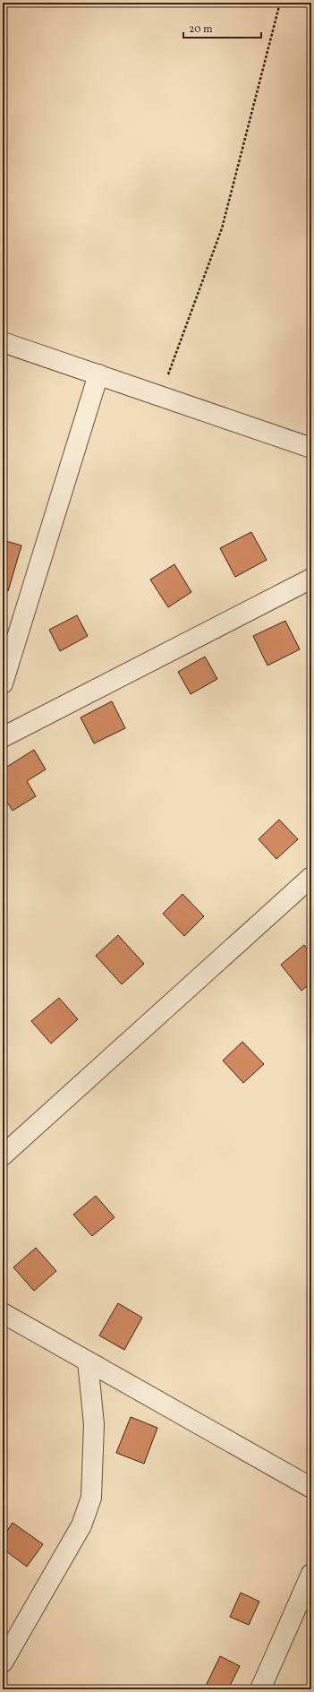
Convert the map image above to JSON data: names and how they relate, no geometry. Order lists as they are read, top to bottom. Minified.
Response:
{"scale_bar":"20 m"}
